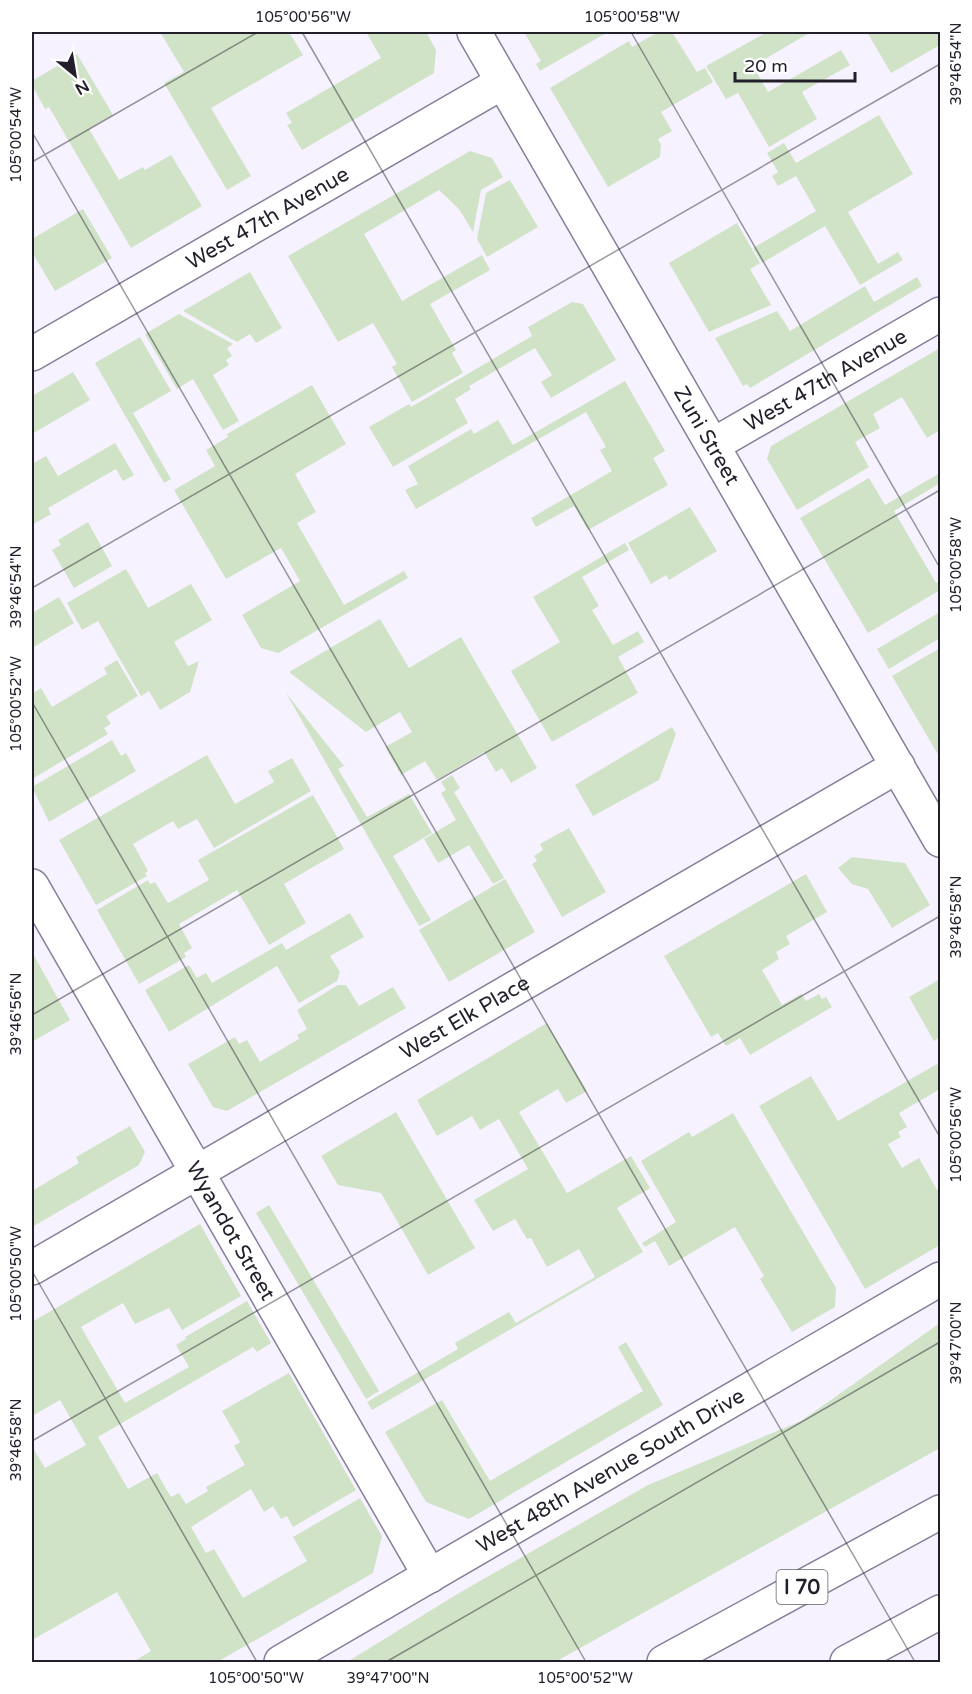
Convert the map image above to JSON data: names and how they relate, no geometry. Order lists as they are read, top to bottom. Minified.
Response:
{"streets":{"main road":["West 47th Avenue","Zuni Street","West Elk Place","Wyandot Street","West 48th Avenue South Drive","I 70"]},"crossings":[["West 47th Avenue","Zuni Street"],["Zuni Street","West Elk Place"],["West Elk Place","Wyandot Street"],["Wyandot Street","West 48th Avenue South Drive"]],"scale_bar":"20 m","north":"bottom right","coordinates":["105°00'56\"W","105°00'58\"W","39°46'54\"N","105°00'54\"W","105°00'52\"W","39°46'58\"N","39°46'56\"N","105°00'50\"W","39°47'00\"N"]}
